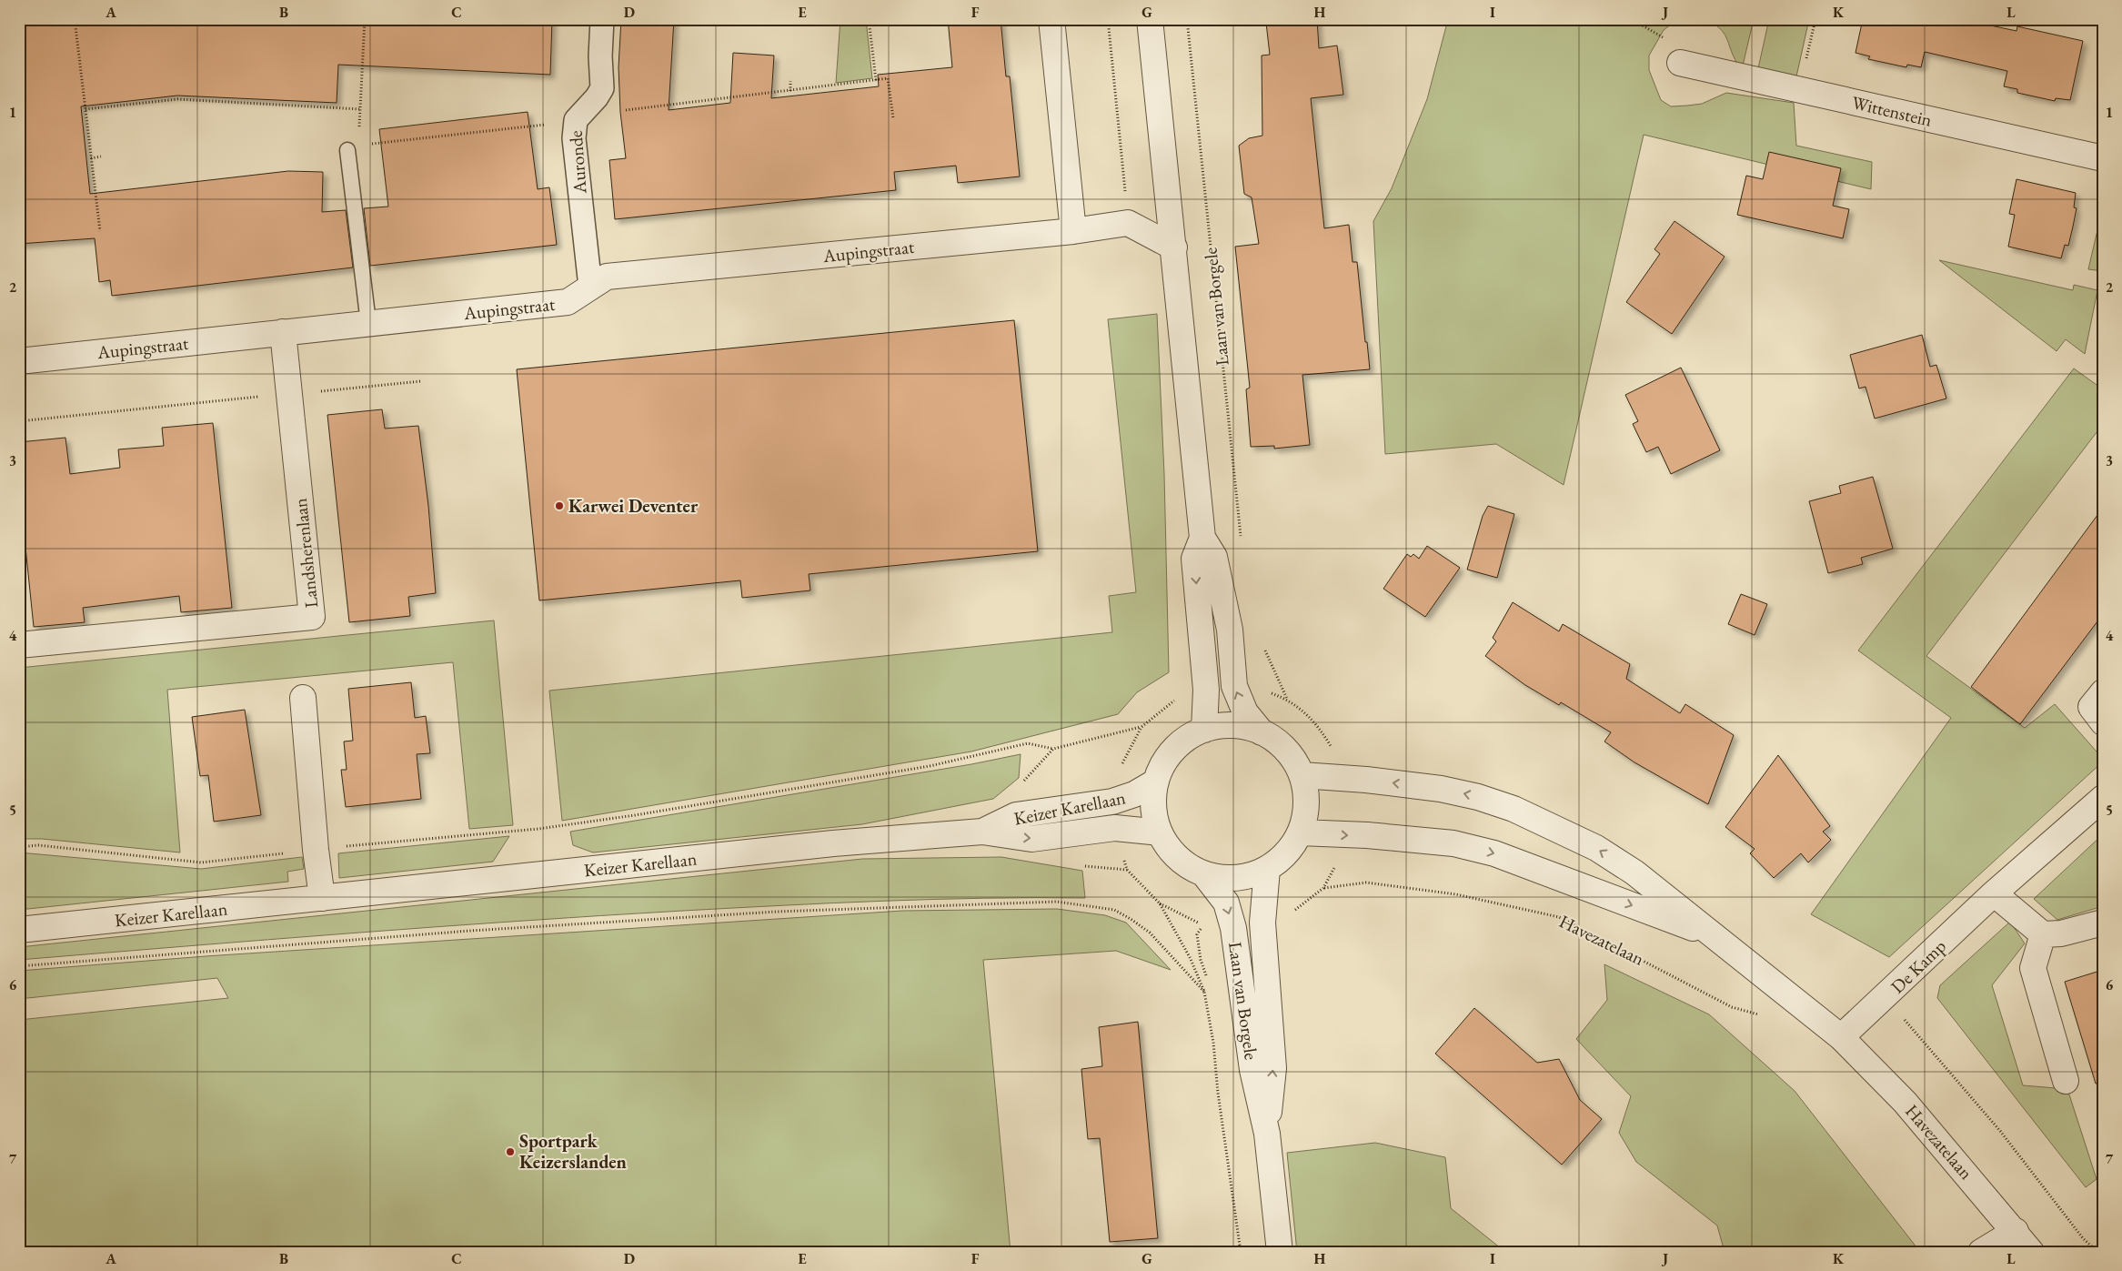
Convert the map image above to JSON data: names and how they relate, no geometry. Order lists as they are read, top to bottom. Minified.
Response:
{"streets":{"street":["Wittenstein","Auronde","Aupingstraat","Laan van Borgele","Landsherenlaan","Keizer Karellaan","Havezatelaan","De Kamp"]},"crossings":[["Auronde","Aupingstraat"],["Aupingstraat","Laan van Borgele"],["Aupingstraat","Landsherenlaan"],["Laan van Borgele","Keizer Karellaan"],["Laan van Borgele","Havezatelaan"],["Keizer Karellaan","Havezatelaan"],["Havezatelaan","De Kamp"]],"places":["Karwei Deventer","Sportpark Keizerslanden"],"grid":{"columns":["A","B","C","D","E","F","G","H","I","J","K","L"],"rows":["1","2","3","4","5","6","7"]}}
